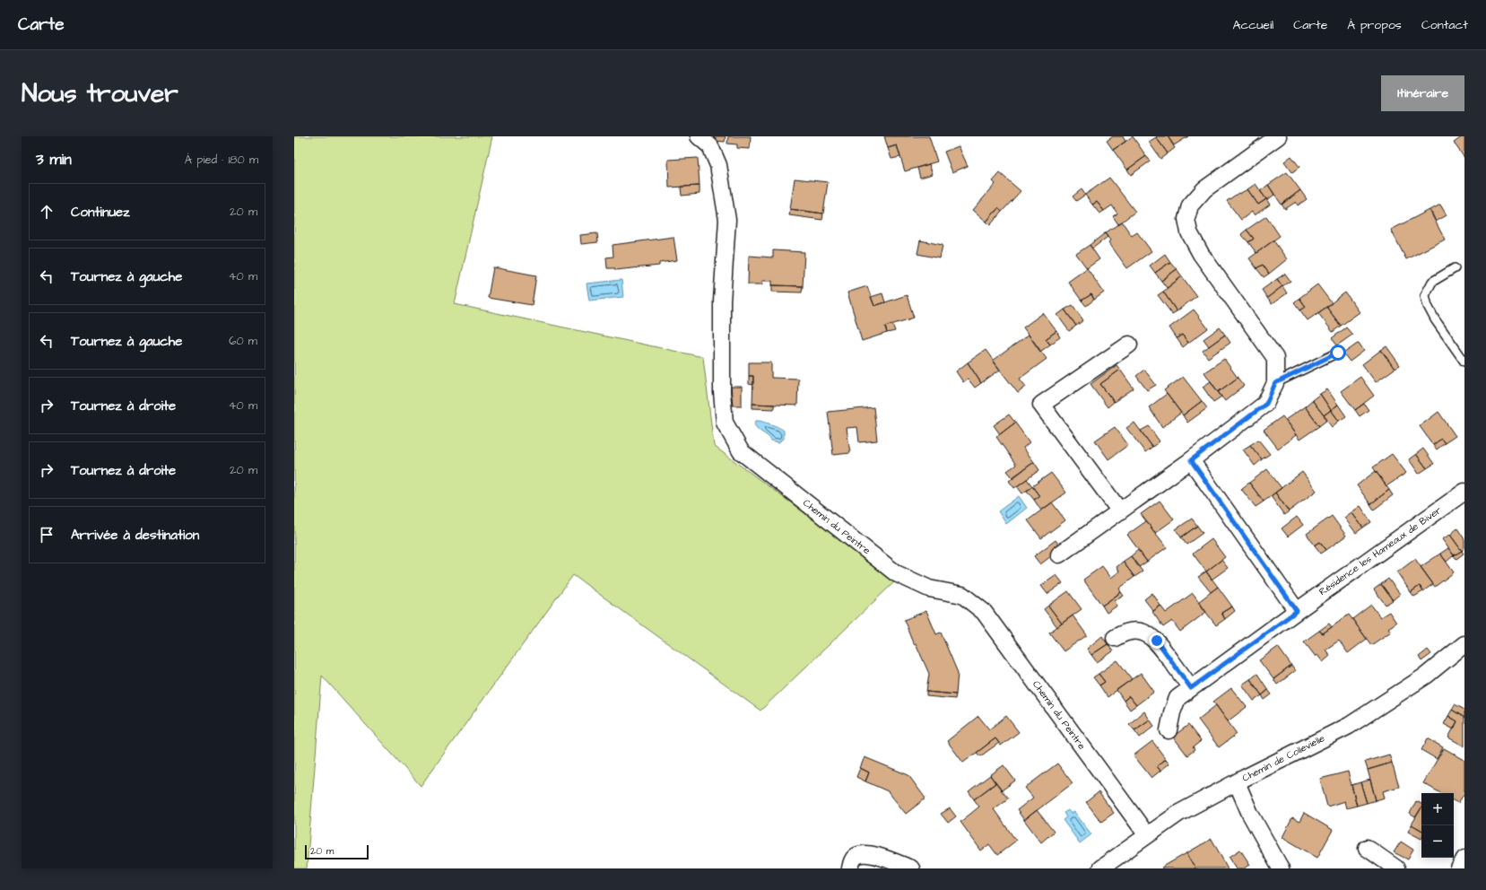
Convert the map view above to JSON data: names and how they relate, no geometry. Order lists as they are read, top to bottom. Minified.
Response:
{"streets":{"street":["Chemin du Peintre","Résidence les Hameaux de Biver","Chemin de Collevielle"]},"crossings":[["Chemin du Peintre","Chemin de Collevielle"]],"scale_bar":"20 m","page":{"header":"Carte","nav":["Accueil","Carte","À propos","Contact"],"buttons":"Itinéraire","title":"Nous trouver","heading":["3 min","À pied · 180 m"],"list":[["Continuez","20 m"],["Tournez à gauche","40 m"],["Tournez à gauche","60 m"],["Tournez à droite","40 m"],["Tournez à droite","20 m"],"Arrivée à destination"],"map_buttons":["+","−"],"scale":"20 m"}}
